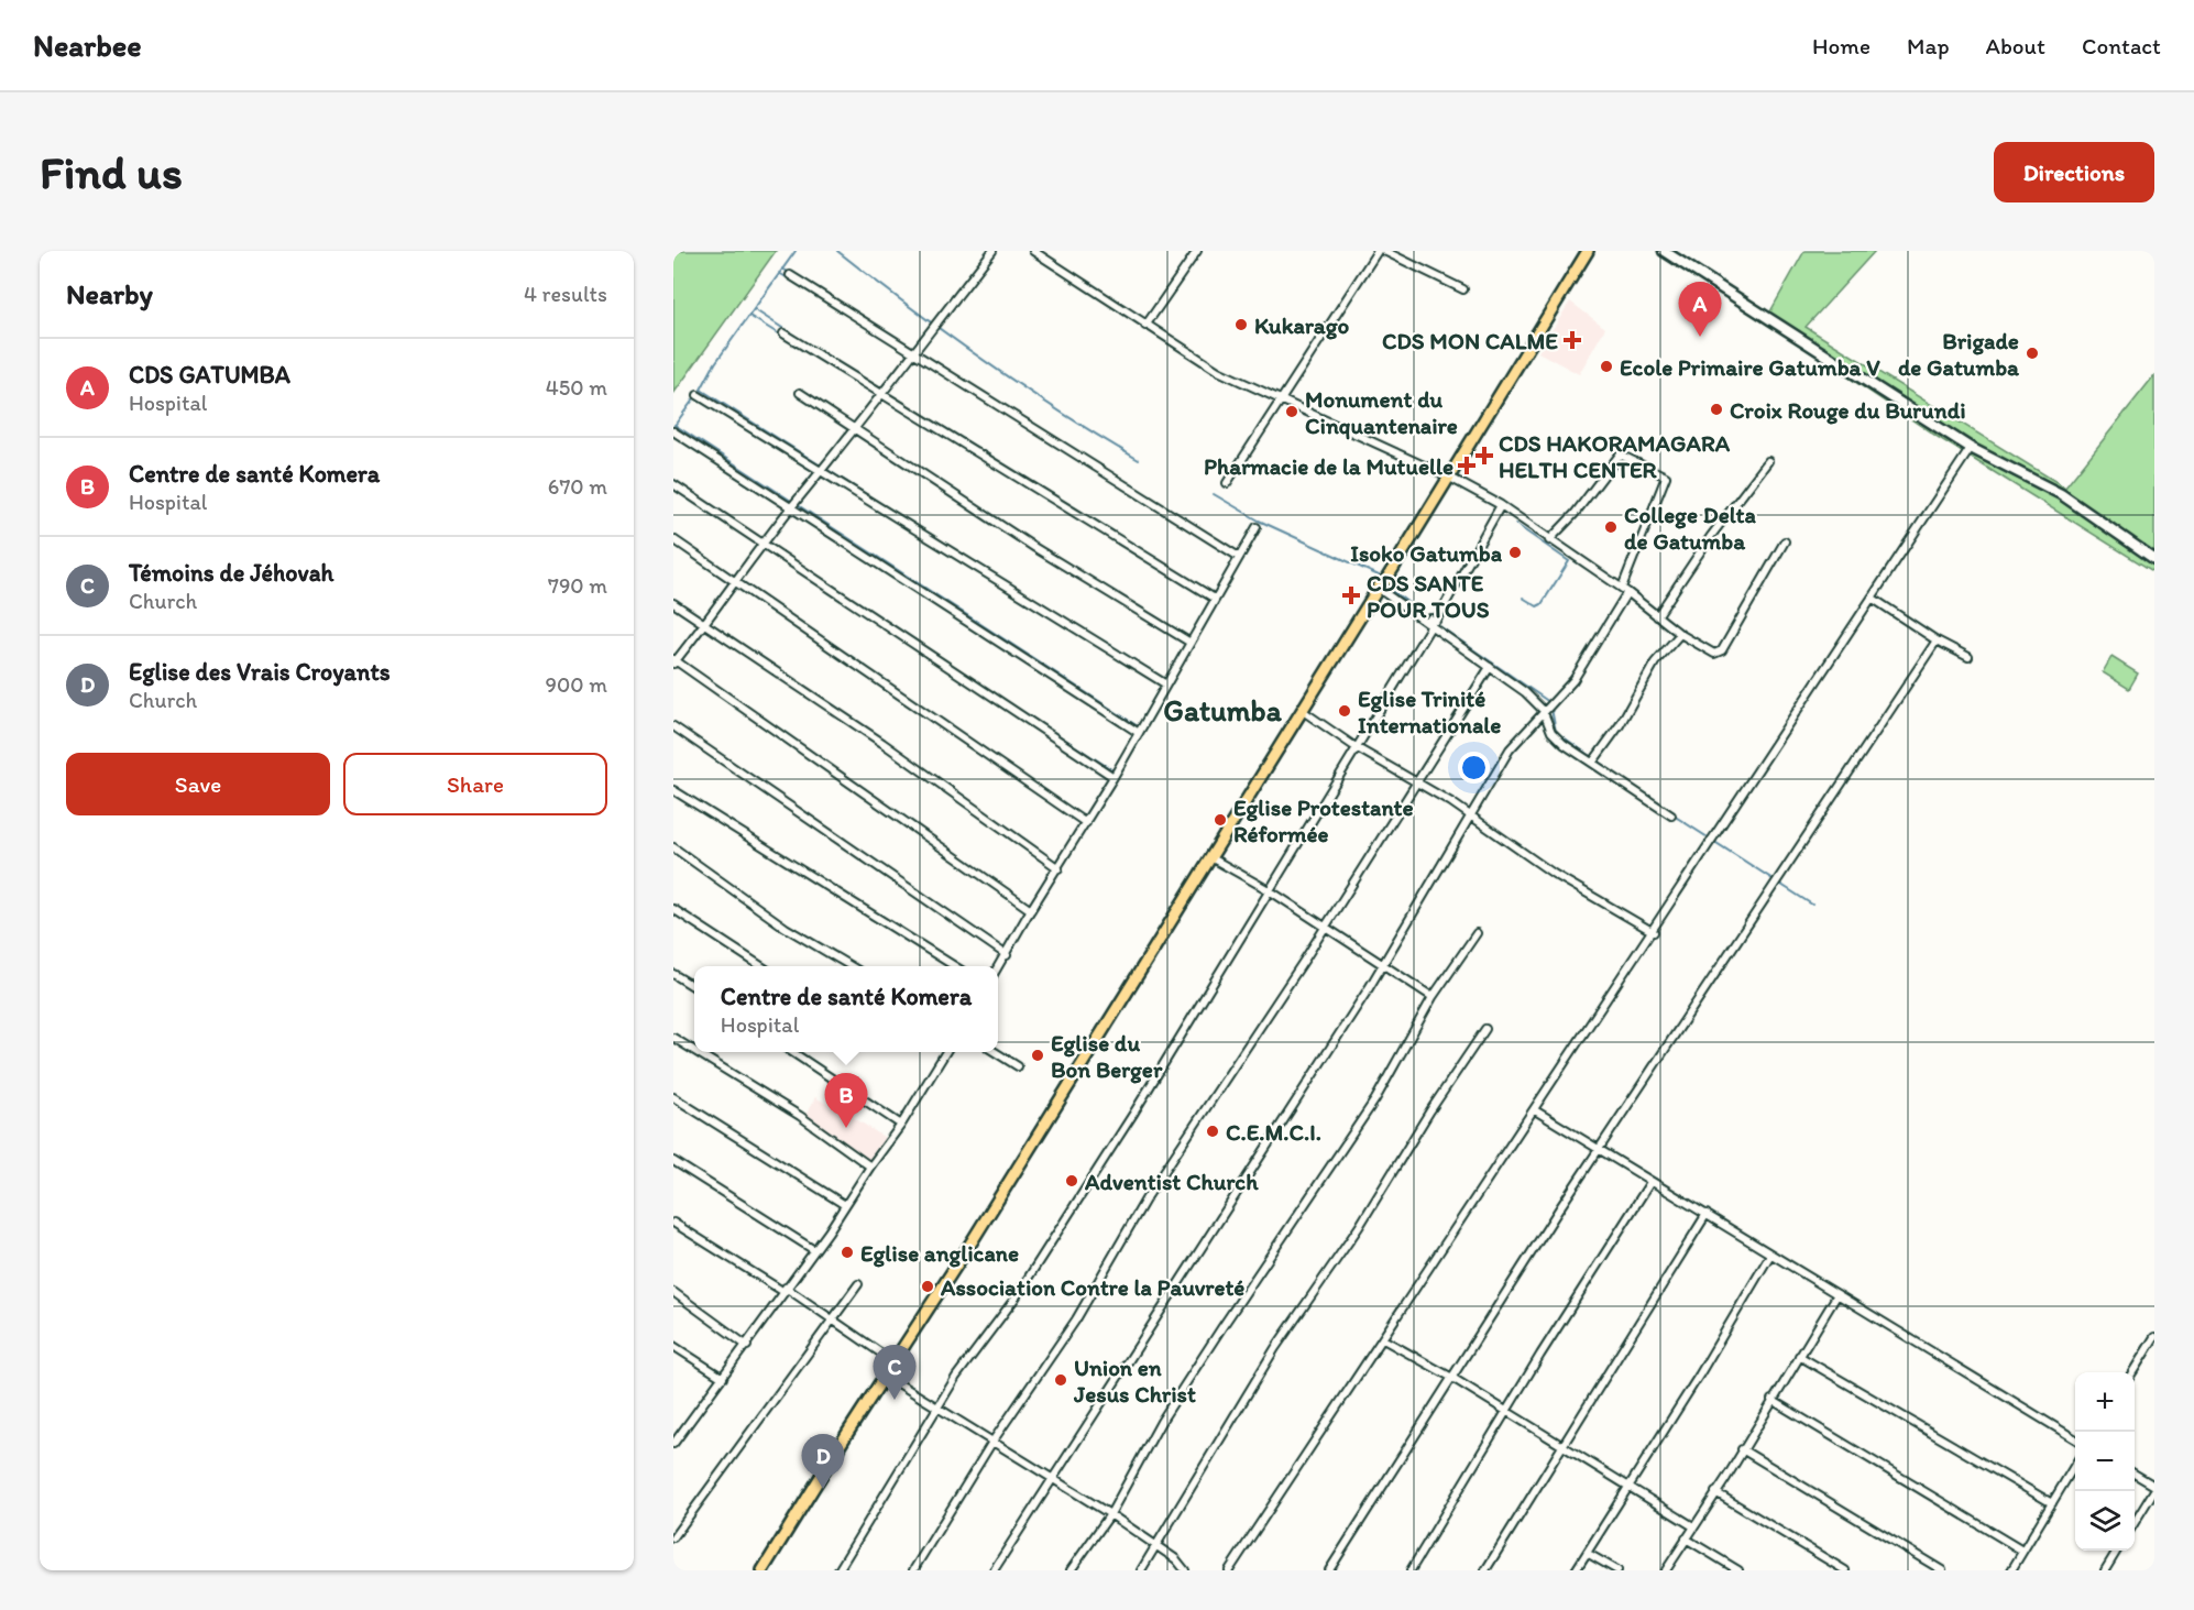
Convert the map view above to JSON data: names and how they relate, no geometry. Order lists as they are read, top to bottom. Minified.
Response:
{"districts":["Gatumba"],"places":{"other":["Kukarago","Brigade de Gatumba","Ecole Primaire Gatumba V","Croix Rouge du Burundi","Monument du Cinquantenaire","College Delta de Gatumba","Isoko Gatumba","Eglise Trinité Internationale","Eglise Protestante Réformée","Eglise du Bon Berger","C.E.M.C.I.","Adventist Church","Eglise anglicane","Association Contre la Pauvreté","Union en Jesus Christ"],"health":["CDS MON CALME","CDS HAKORAMAGARA HELTH CENTER","Pharmacie de la Mutuelle","CDS SANTE POUR TOUS"]},"page":{"header":"Nearbee","nav":["Home","Map","About","Contact"],"buttons":["Directions",["Save","Share"]],"title":"Find us","heading":["Nearby","4 results"],"pins":["A","B","C","D"],"list":[{"mark":"A","name":"CDS GATUMBA","note":"Hospital","value":"450 m"},{"mark":"B","name":"Centre de santé Komera","note":"Hospital","value":"670 m"},{"mark":"C","name":"Témoins de Jéhovah","note":"Church","value":"790 m"},{"mark":"D","name":"Eglise des Vrais Croyants","note":"Church","value":"900 m"}],"popup":["Centre de santé Komera","Hospital"],"map_buttons":["+","−"]}}
